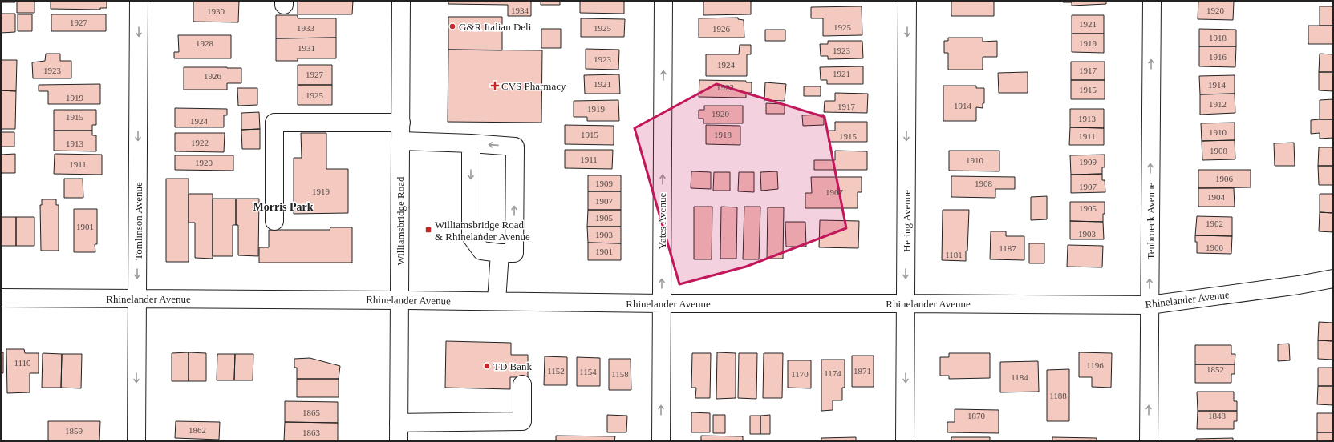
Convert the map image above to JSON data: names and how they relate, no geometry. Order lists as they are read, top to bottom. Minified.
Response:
{"streets":{"street":["Tomlinson Avenue","Williamsbridge Road","Yates Avenue","Hering Avenue","Tenbroeck Avenue","Rhinelander Avenue"]},"crossings":[["Tomlinson Avenue","Rhinelander Avenue"],["Williamsbridge Road","Rhinelander Avenue"],["Yates Avenue","Rhinelander Avenue"],["Hering Avenue","Rhinelander Avenue"],["Tenbroeck Avenue","Rhinelander Avenue"]],"one_way":["Tomlinson Avenue","Yates Avenue","Hering Avenue","Tenbroeck Avenue"],"districts":["Morris Park"],"places":{"other":["G&R Italian Deli","TD Bank"],"health":["CVS Pharmacy"],"transit":["Williamsbridge Road & Rhinelander Avenue"]},"house_numbers":["1934","1920","1930","1927","1921","1925","1933","1925","1926","1918","1928","1919","1931","1923","1916","1923","1924","1923","1917","1921","1927","1926","1921","1914","1922","1915","1925","1919","1912","1914","1917","1919","1920","1915","1913","1924","1910","1915","1918","1915","1911","1922","1913","1908","1911","1910","1909","1920","1911","1906","1909","1908","1907","1919","1907","1904","1907","1905","1905","1902","1901","1903","1903","1900","1187","1901","1181","1110","1196","1852","1152","1871","1154","1174","1158","1170","1184","1188","1865","1870","1848","1862","1859","1863"]}
